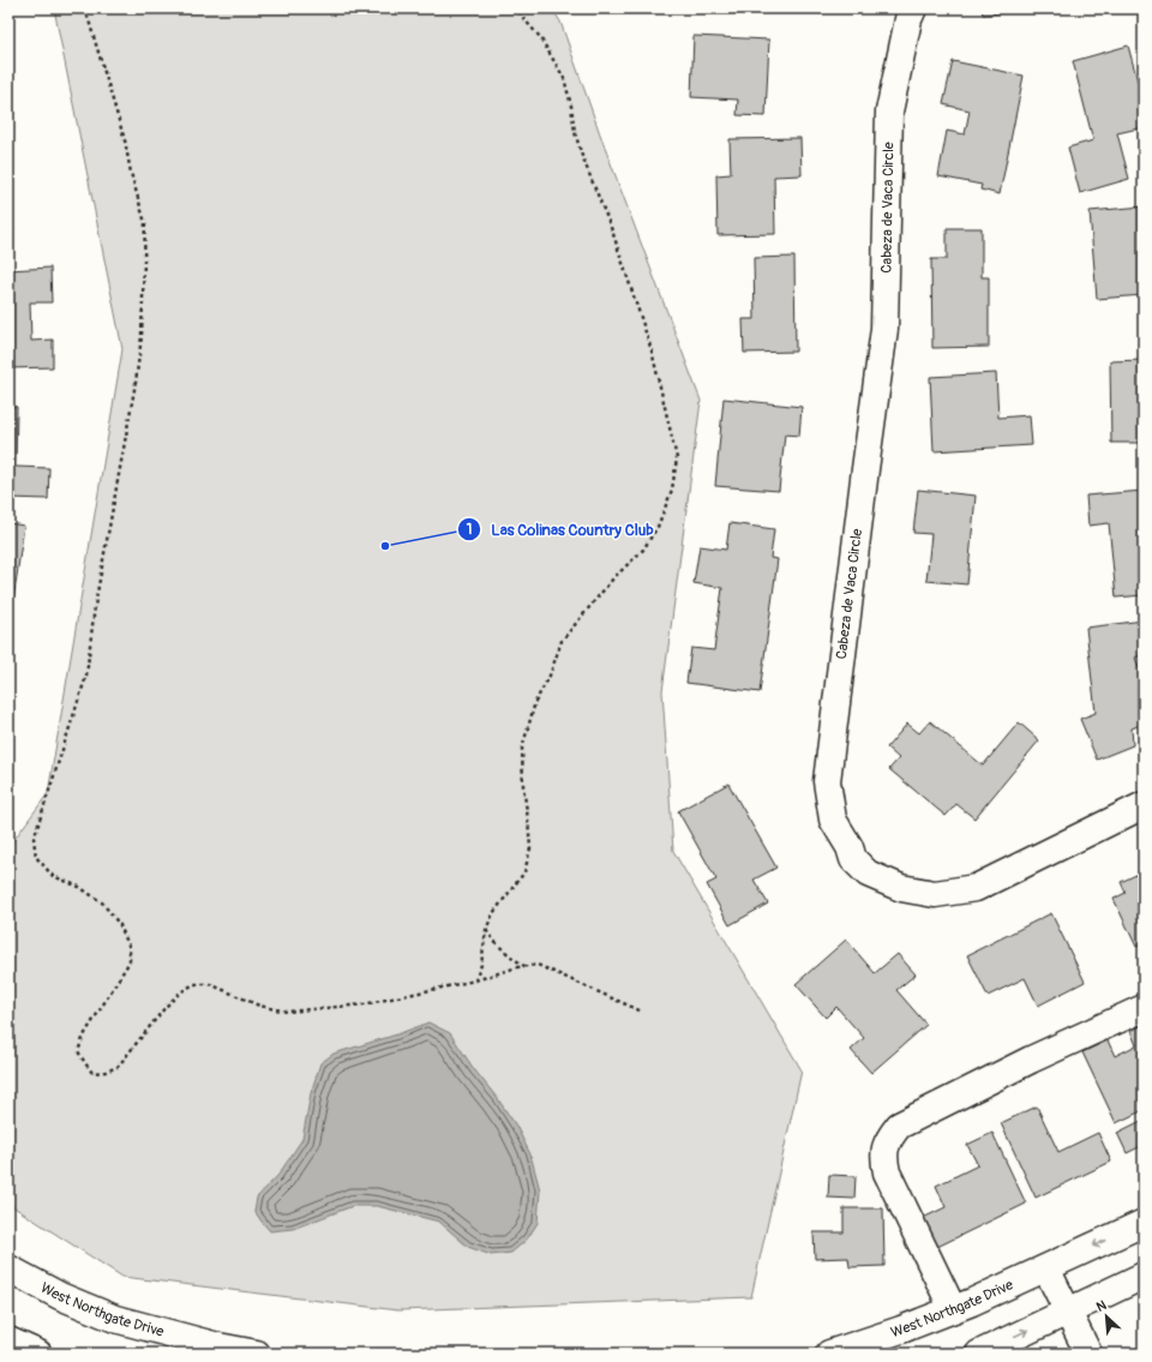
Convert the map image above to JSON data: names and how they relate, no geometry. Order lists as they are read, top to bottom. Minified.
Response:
{"streets":{"street":["Cabeza de Vaca Circle","West Northgate Drive"]},"places":["Las Colinas Country Club"],"north":"top left"}
